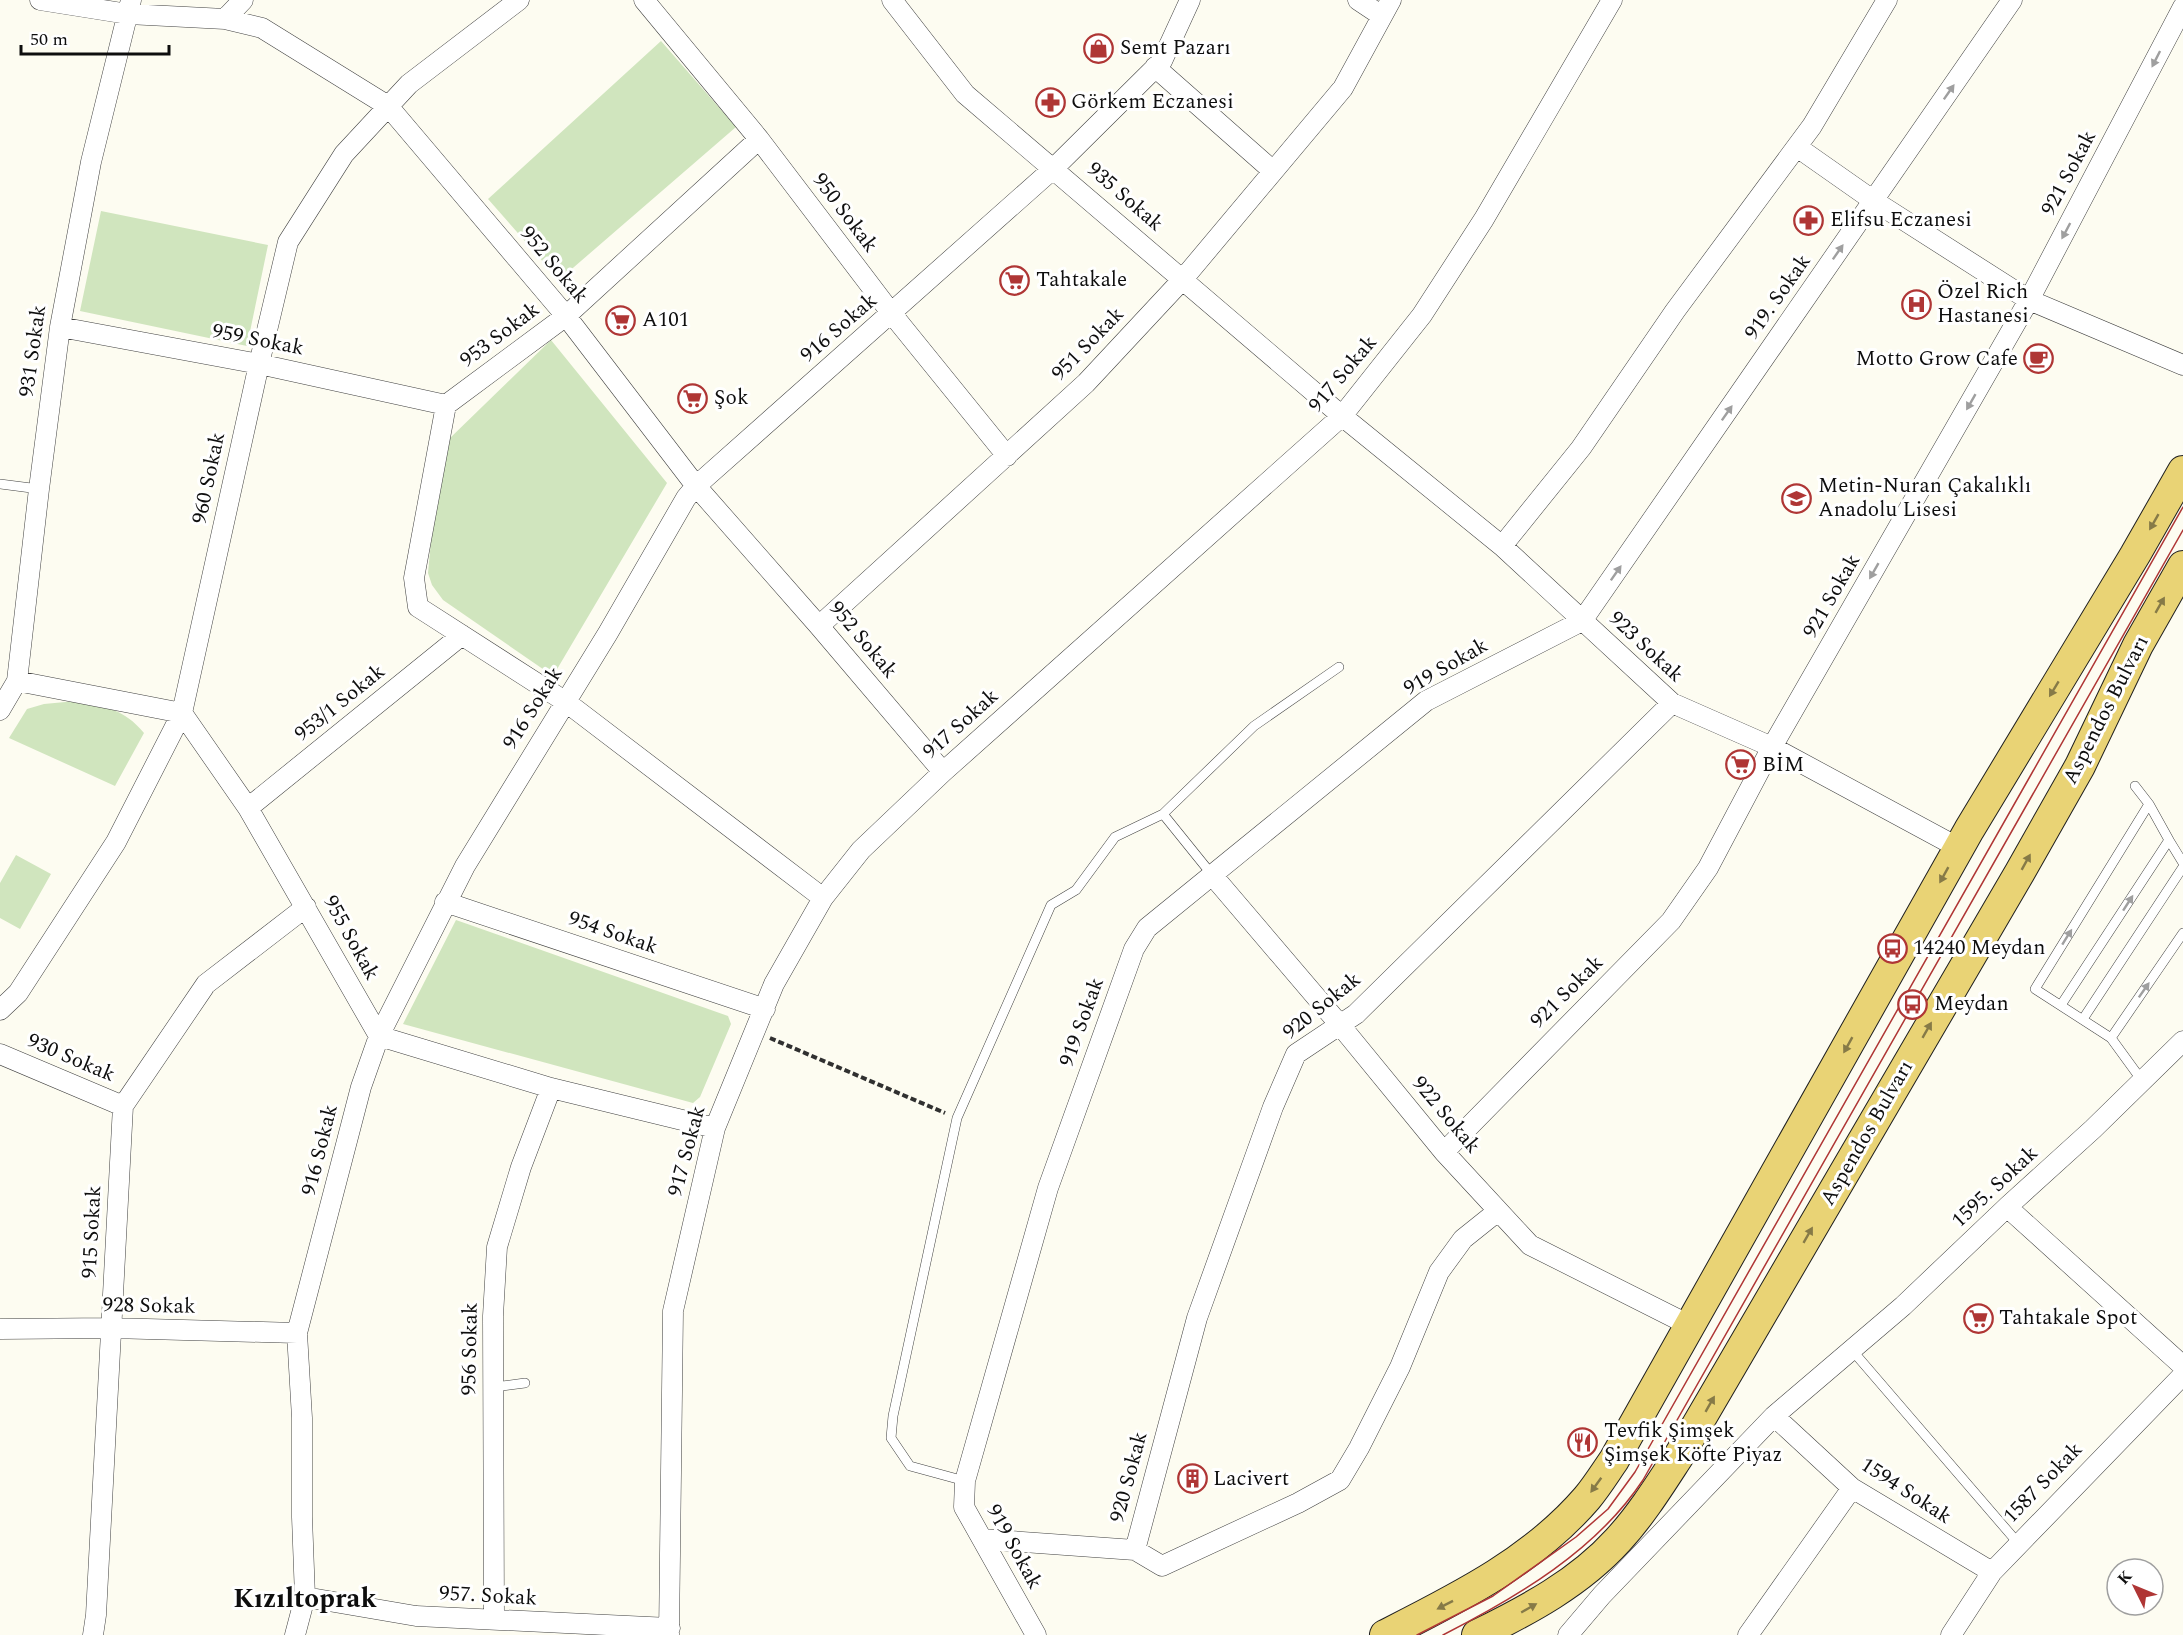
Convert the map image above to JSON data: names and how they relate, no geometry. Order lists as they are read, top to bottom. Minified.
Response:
{"streets":{"main road":["Aspendos Bulvarı"],"street":["921 Sokak","935 Sokak","950 Sokak","952 Sokak","919. Sokak","916 Sokak","953 Sokak","959 Sokak","951 Sokak","931 Sokak","917 Sokak","960 Sokak","923 Sokak","919 Sokak","953/1 Sokak","954 Sokak","955 Sokak","920 Sokak","930 Sokak","922 Sokak","1595. Sokak","915 Sokak","928 Sokak","956 Sokak","1587 Sokak","1594 Sokak","957. Sokak"]},"crossings":[["921 Sokak","923 Sokak"],["921 Sokak","922 Sokak"],["935 Sokak","916 Sokak"],["935 Sokak","951 Sokak"],["935 Sokak","917 Sokak"],["935 Sokak","923 Sokak"],["950 Sokak","916 Sokak"],["950 Sokak","953 Sokak"],["950 Sokak","951 Sokak"],["952 Sokak","916 Sokak"],["952 Sokak","953 Sokak"],["952 Sokak","951 Sokak"],["952 Sokak","931 Sokak"],["952 Sokak","917 Sokak"],["952 Sokak","960 Sokak"],["919. Sokak","923 Sokak"],["919. Sokak","919 Sokak"],["916 Sokak","954 Sokak"],["916 Sokak","955 Sokak"],["916 Sokak","928 Sokak"],["916 Sokak","957. Sokak"],["953 Sokak","959 Sokak"],["959 Sokak","931 Sokak"],["959 Sokak","960 Sokak"],["917 Sokak","923 Sokak"],["917 Sokak","954 Sokak"],["917 Sokak","957. Sokak"],["960 Sokak","955 Sokak"],["923 Sokak","919 Sokak"],["923 Sokak","920 Sokak"],["919 Sokak","922 Sokak"],["953/1 Sokak","955 Sokak"],["920 Sokak","922 Sokak"],["930 Sokak","915 Sokak"],["1595. Sokak","1594 Sokak"],["915 Sokak","928 Sokak"],["956 Sokak","957. Sokak"],["1587 Sokak","1594 Sokak"]],"one_way":["921 Sokak"],"districts":["Kızıltoprak"],"places":{"shop":["Semt Pazarı"],"pharmacy":["Görkem Eczanesi","Elifsu Eczanesi"],"supermarket":["Tahtakale","A101","Şok","BİM","Tahtakale Spot"],"hospital":["Özel Rich Hastanesi"],"cafe":["Motto Grow Cafe"],"school or university":["Metin-Nuran Çakalıklı Anadolu Lisesi"],"bus stop":["14240 Meydan","Meydan"],"restaurant":["Tevfik Şimşek Şimşek Köfte Piyaz"],"building":["Lacivert"]},"scale_bar":"50 m","north":"top left"}
